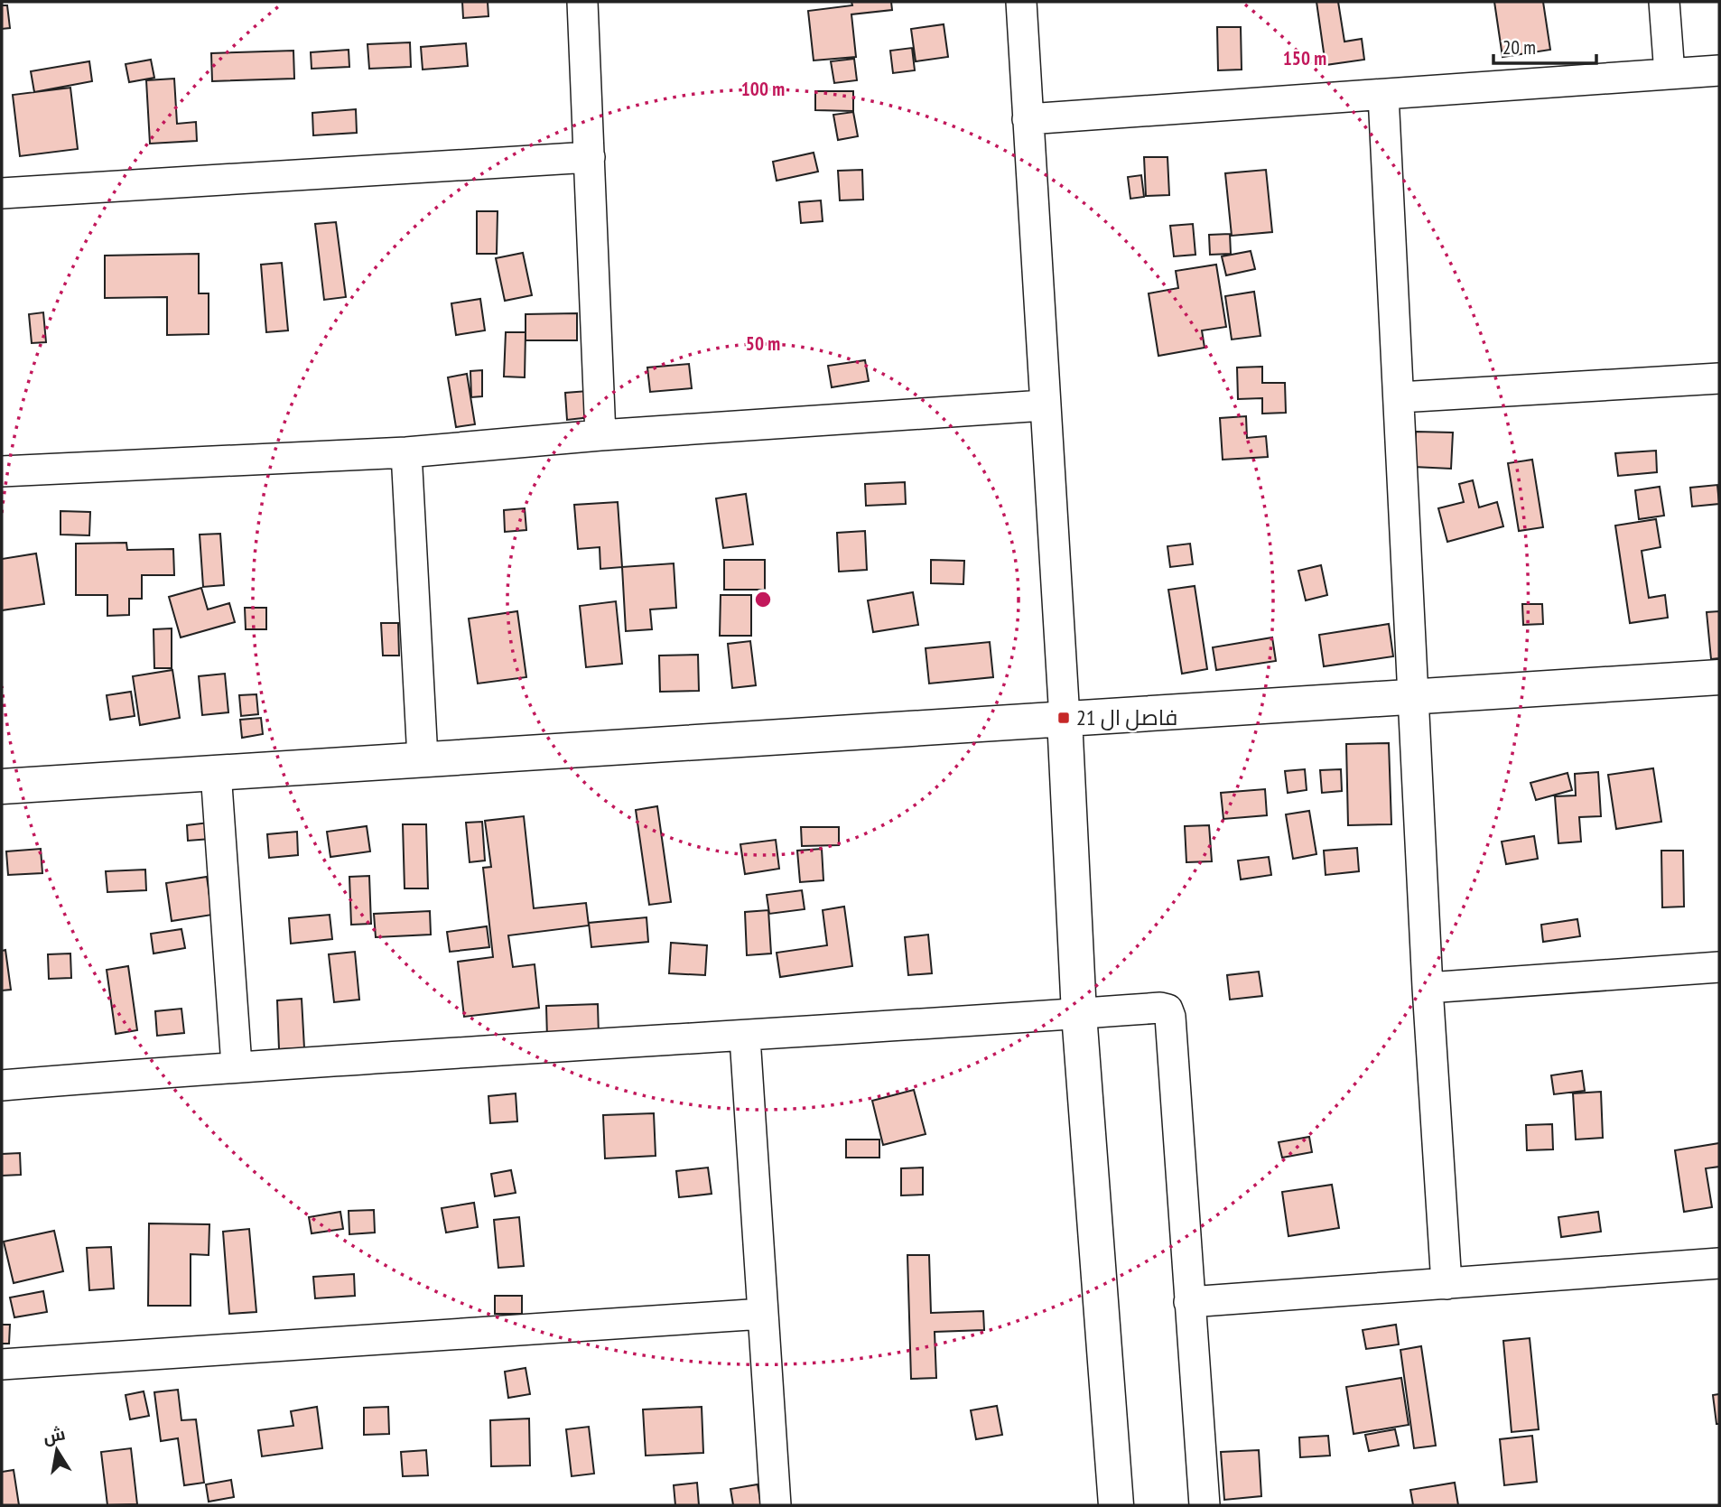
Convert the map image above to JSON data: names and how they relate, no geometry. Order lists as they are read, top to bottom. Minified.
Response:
{"places":{"transit":["فاصل ال 21"]},"scale_bar":"20 m","north":"top","rings":["150 m","100 m","50 m"]}
